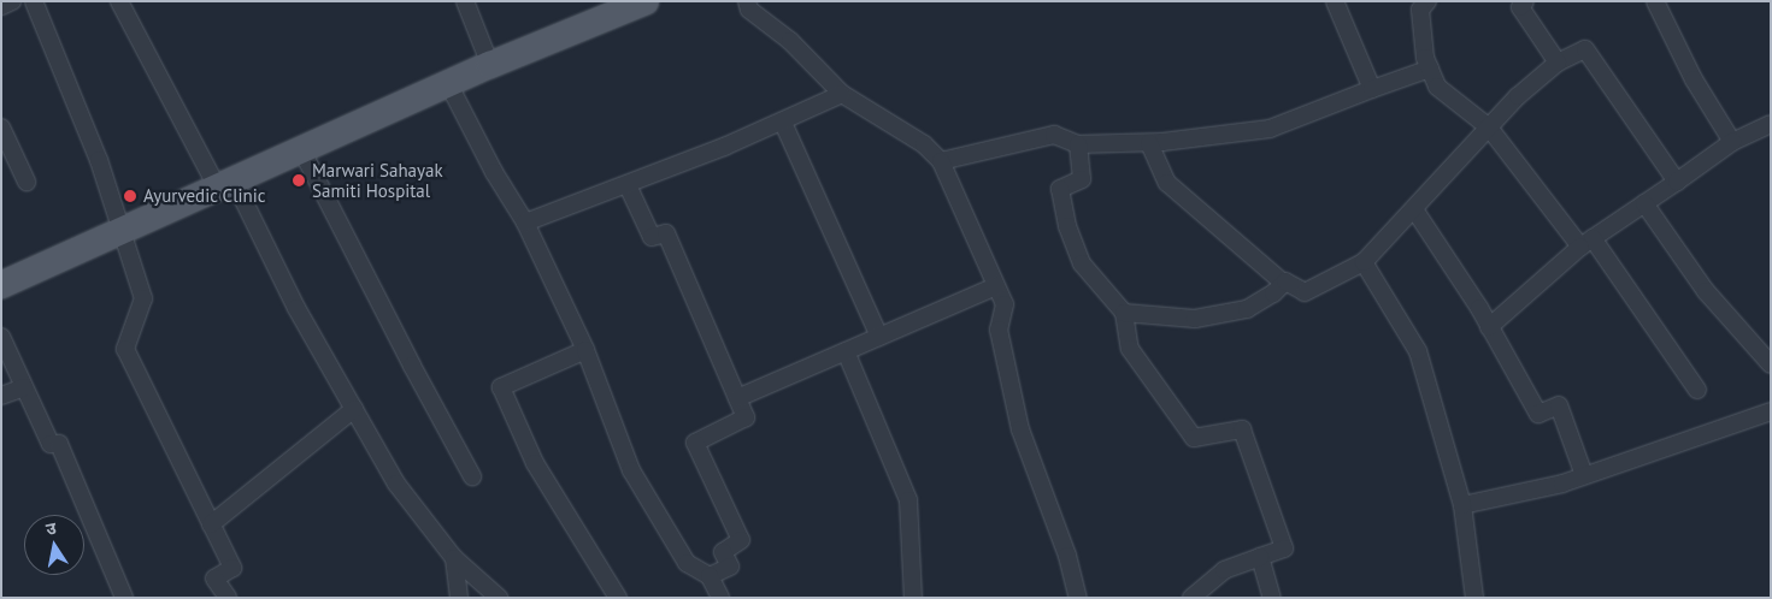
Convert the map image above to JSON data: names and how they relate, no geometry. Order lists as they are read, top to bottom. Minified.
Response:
{"places":["Marwari Sahayak Samiti Hospital","Ayurvedic Clinic"],"north":"top"}
